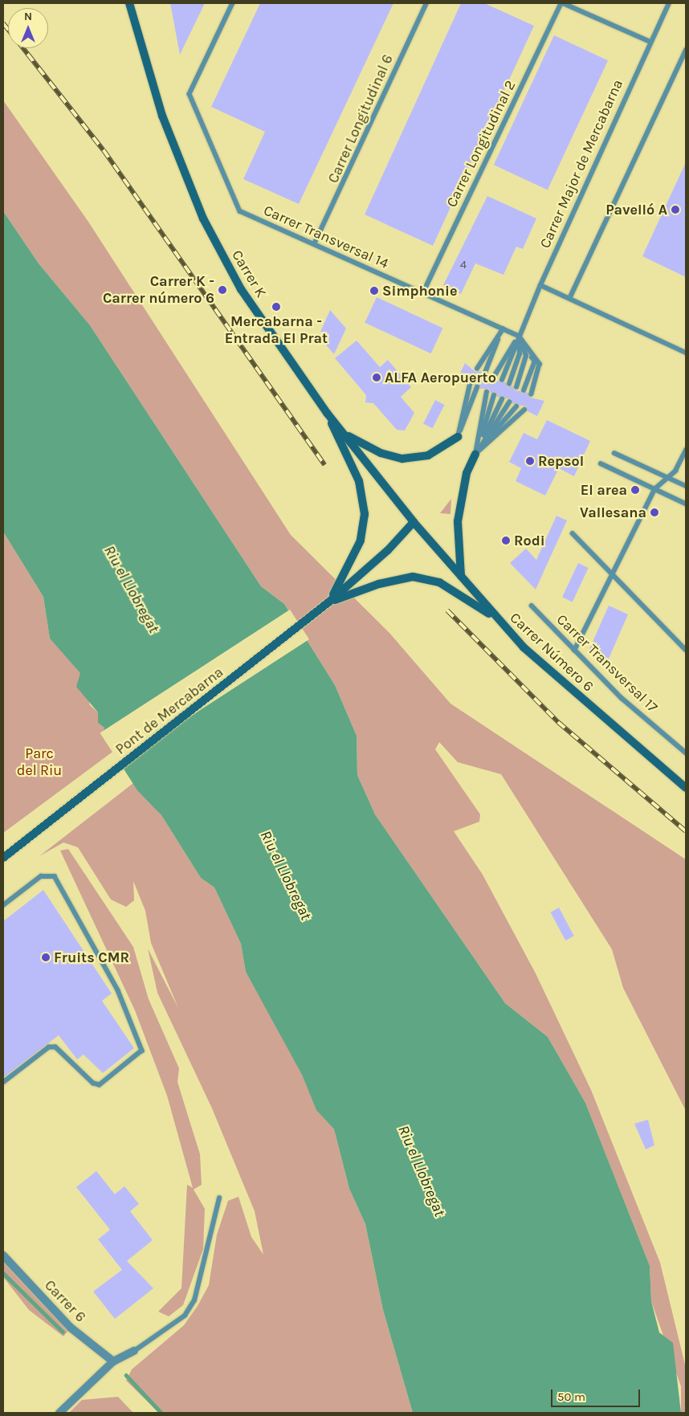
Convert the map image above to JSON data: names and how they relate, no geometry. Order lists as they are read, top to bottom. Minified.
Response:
{"streets":{"main road":["Carrer K","Carrer Número 6","Pont de Mercabarna"],"street":["Carrer 6"],"lane":["Carrer Longitudinal 6","Carrer Longitudinal 2","Carrer Major de Mercabarna","Carrer Transversal 14","Carrer Transversal 17"]},"crossings":[["Carrer Longitudinal 6","Carrer Transversal 14"],["Carrer Longitudinal 2","Carrer Transversal 14"],["Carrer Major de Mercabarna","Carrer Transversal 14"],["Carrer K","Carrer Número 6"]],"water":["Riu el Llobregat"],"parks":["Parc del Riu"],"places":["Pavelló A","Carrer K - Carrer número 6","Simphonie","Mercabarna - Entrada El Prat","ALFA Aeropuerto","Repsol","El area","Vallesana","Rodi","Fruits CMR"],"house_numbers":["4"],"scale_bar":"50 m","north":"top"}
